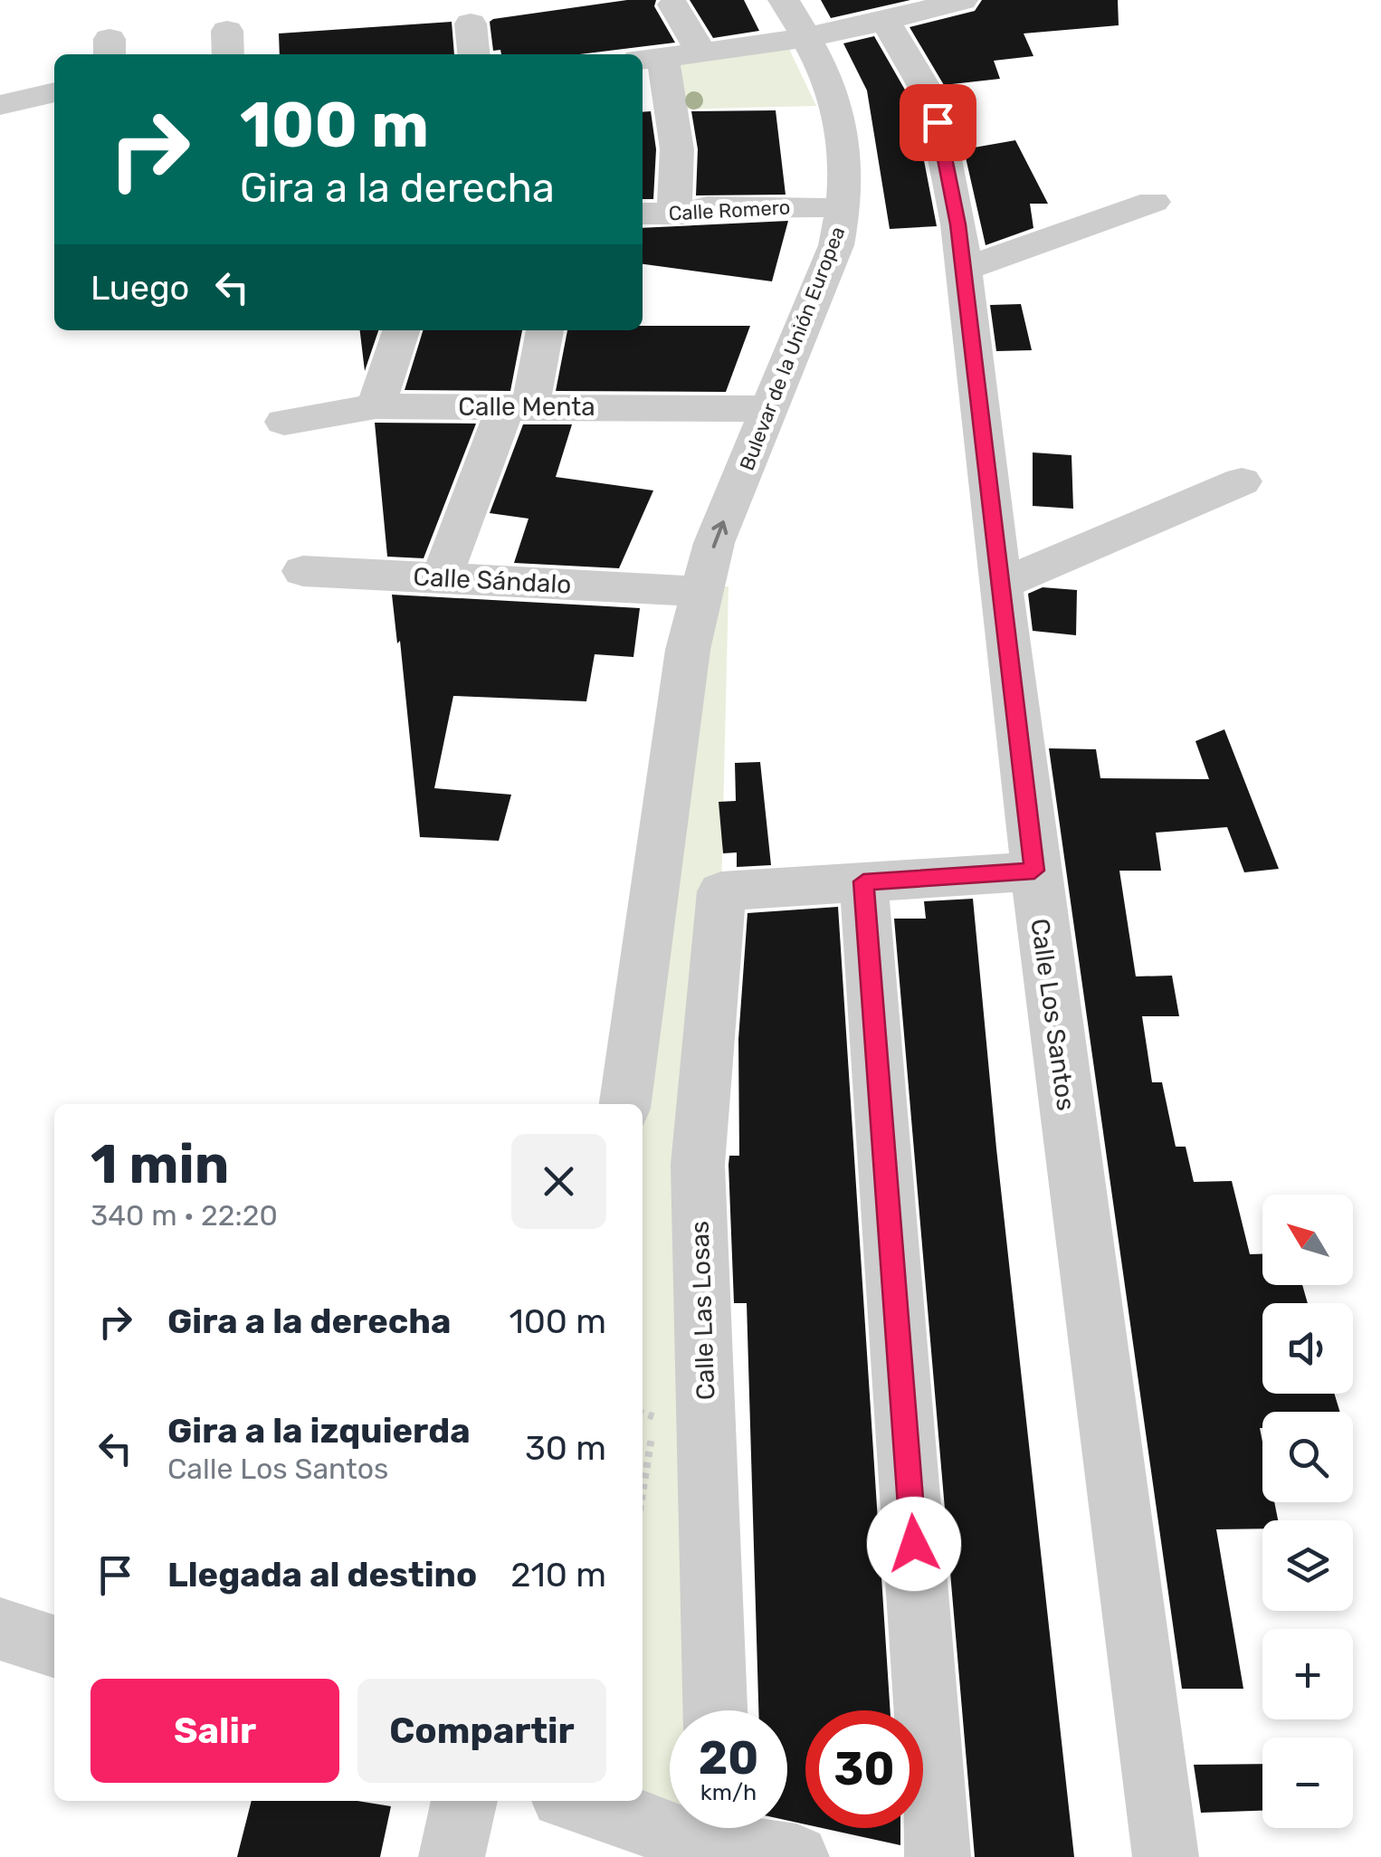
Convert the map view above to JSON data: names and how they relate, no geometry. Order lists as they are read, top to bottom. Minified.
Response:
{"streets":{"street":["Calle Romero","Bulevar de la Unión Europea","Calle Menta","Calle Sándalo","Calle Los Santos","Calle Las Losas"]},"crossings":[["Calle Romero","Bulevar de la Unión Europea"],["Bulevar de la Unión Europea","Calle Menta"],["Bulevar de la Unión Europea","Calle Sándalo"]],"north":"top left","page":{"turn":["100 m","Gira a la derecha"],"then":"Luego","heading":["1 min","340 m · 22:20"],"map_buttons":["+","−"],"list":[{"name":"Gira a la derecha","value":"100 m"},{"name":"Gira a la izquierda","note":"Calle Los Santos","value":"30 m"},{"name":"Llegada al destino","value":"210 m"}],"buttons":["Salir","Compartir"],"speed":"20 km/h","limit":"30"}}
